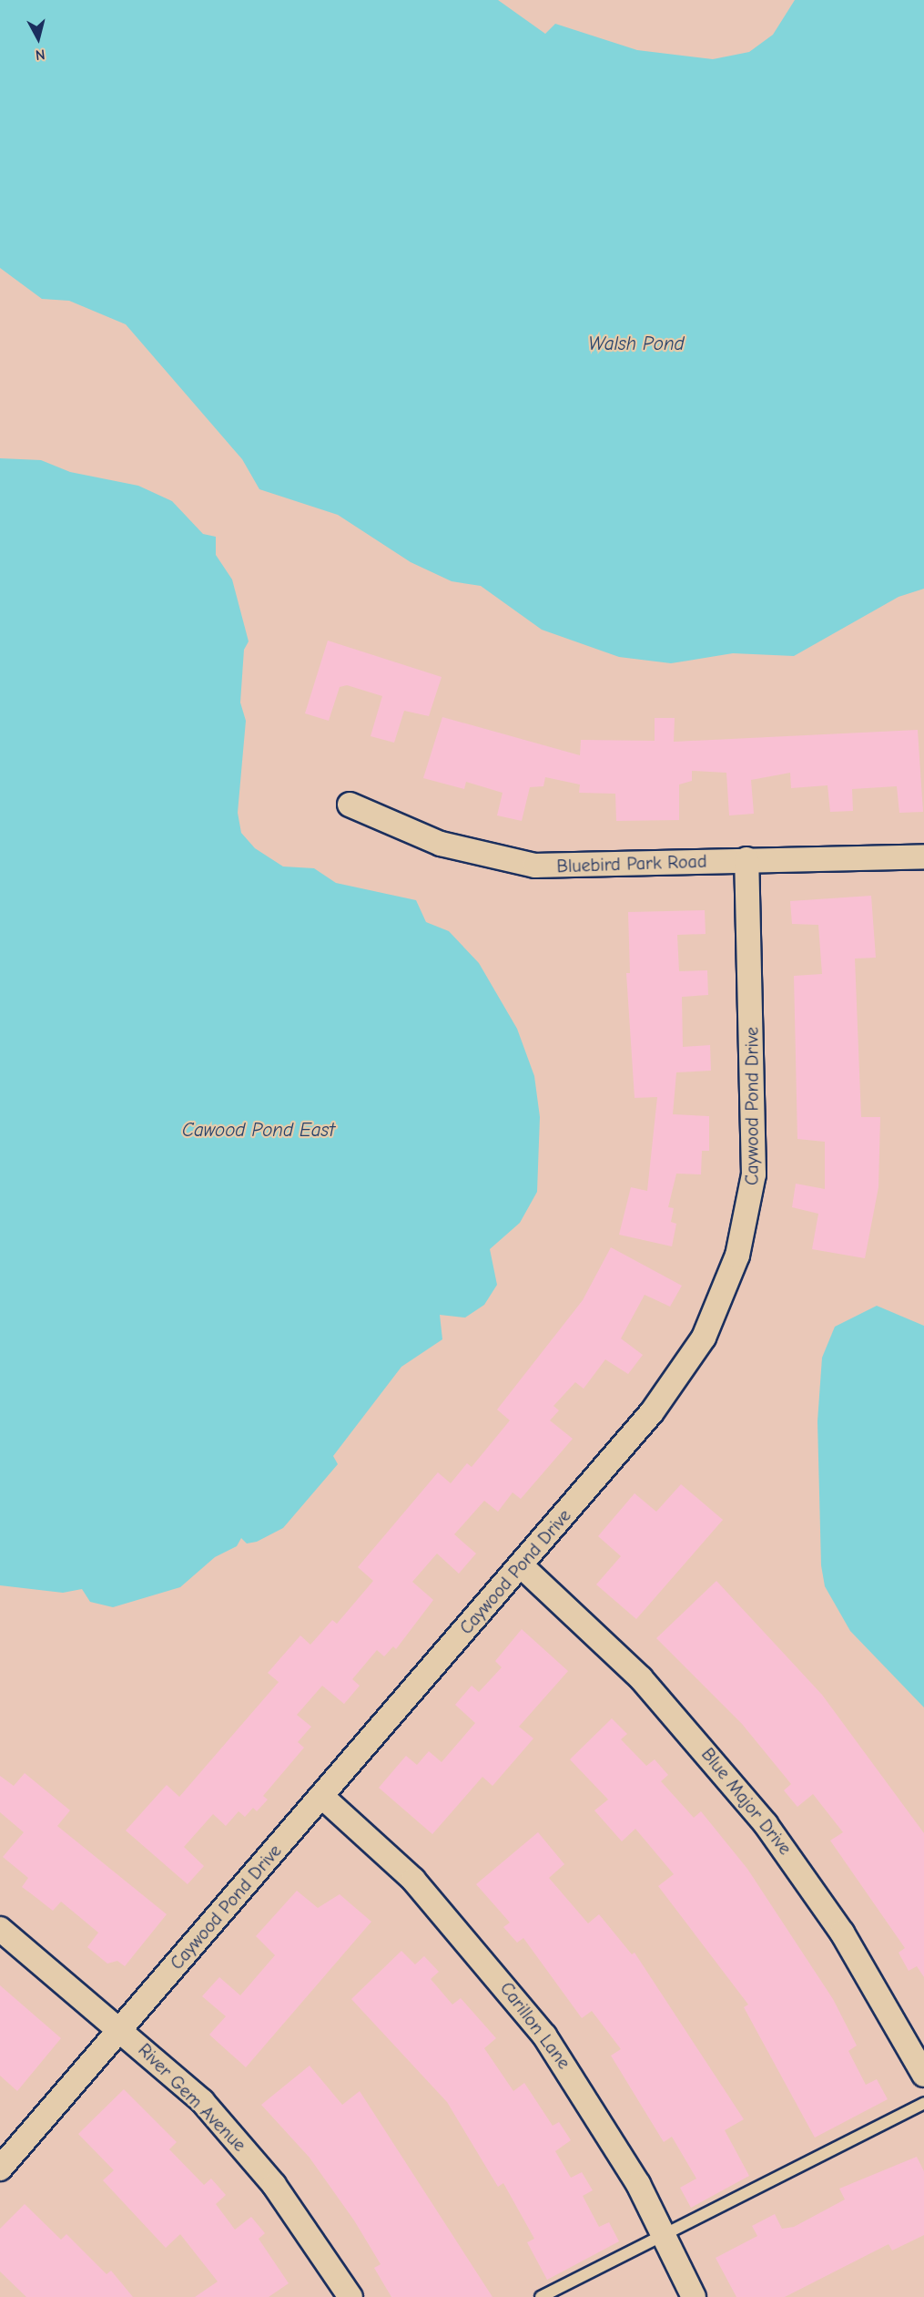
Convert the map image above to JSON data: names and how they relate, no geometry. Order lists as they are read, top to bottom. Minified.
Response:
{"streets":{"street":["Bluebird Park Road","Caywood Pond Drive","Blue Major Drive","Carillon Lane","River Gem Avenue"]},"crossings":[["Bluebird Park Road","Caywood Pond Drive"],["Caywood Pond Drive","Blue Major Drive"],["Caywood Pond Drive","Carillon Lane"],["Caywood Pond Drive","River Gem Avenue"]],"water":["Walsh Pond","Cawood Pond East"],"north":"bottom"}
